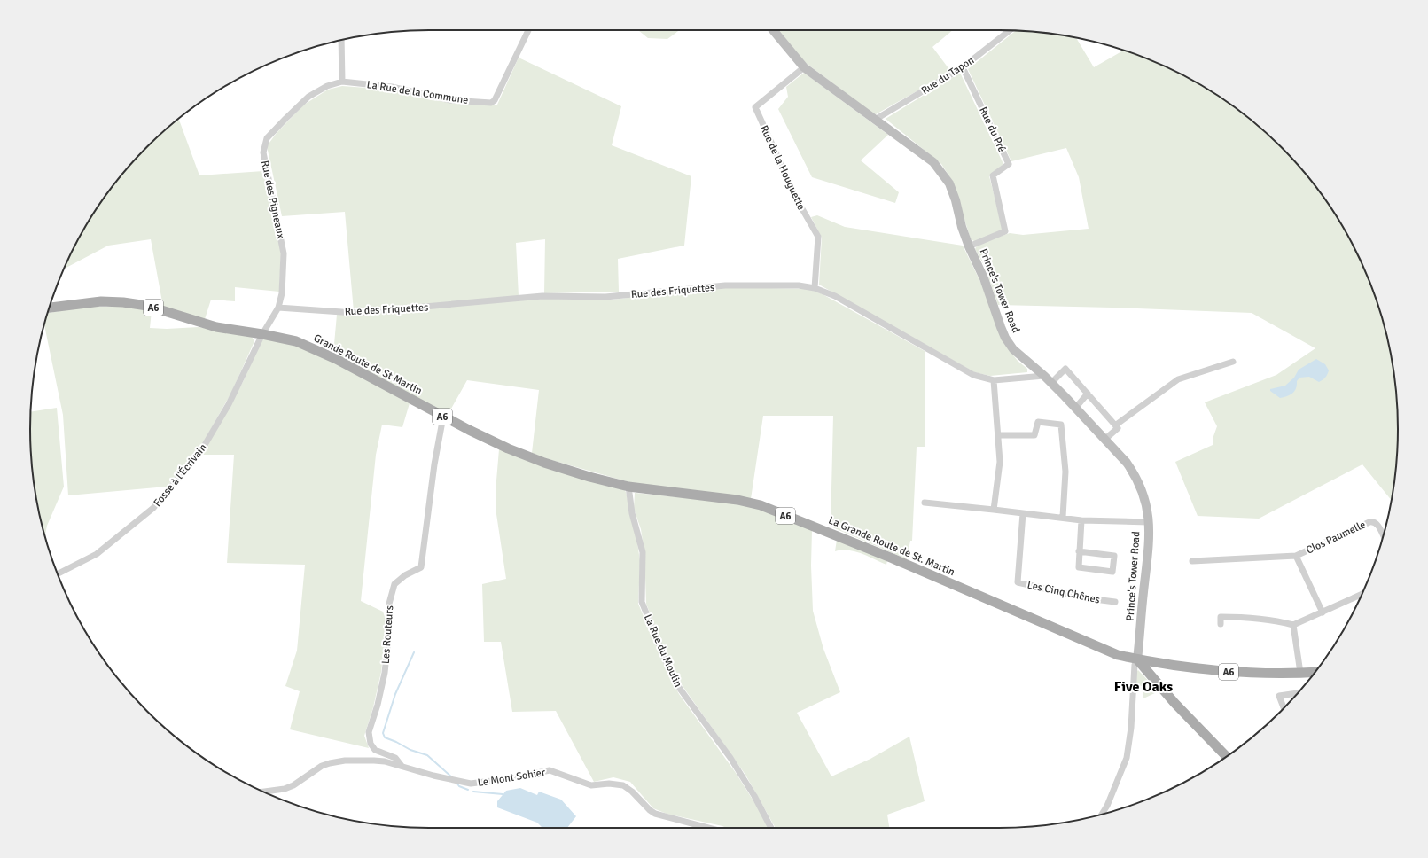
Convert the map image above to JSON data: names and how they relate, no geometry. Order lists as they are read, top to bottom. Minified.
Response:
{"streets":{"main road":["Prince's Tower Road","A6","Grande Route de St Martin","La Grande Route de St. Martin"],"street":["Rue du Tapon","La Rue de la Commune","Rue du Pré","Rue de la Houguette","Rue des Pigneaux","Rue des Friquettes","Fosse à l'Écrivain","Clos Paumelle","Les Cinq Chênes","Les Routeurs","La Rue du Moulin","Le Mont Sohier"]},"crossings":[["Rue du Tapon","Rue du Pré"],["Rue du Tapon","Prince's Tower Road"],["La Rue de la Commune","Rue des Pigneaux"],["Rue du Pré","Prince's Tower Road"],["Rue de la Houguette","Rue des Friquettes"],["Rue de la Houguette","Prince's Tower Road"],["Rue des Pigneaux","Rue des Friquettes"],["Rue des Pigneaux","Grande Route de St Martin"],["Rue des Pigneaux","Fosse à l'Écrivain"],["Rue des Friquettes","Prince's Tower Road"],["Prince's Tower Road","A6"],["Prince's Tower Road","La Grande Route de St. Martin"],["A6","La Grande Route de St. Martin"],["Grande Route de St Martin","Fosse à l'Écrivain"],["Grande Route de St Martin","La Grande Route de St. Martin"],["Grande Route de St Martin","Les Routeurs"],["Grande Route de St Martin","La Rue du Moulin"],["La Grande Route de St. Martin","La Rue du Moulin"],["Les Routeurs","Le Mont Sohier"]],"districts":["Five Oaks"]}
